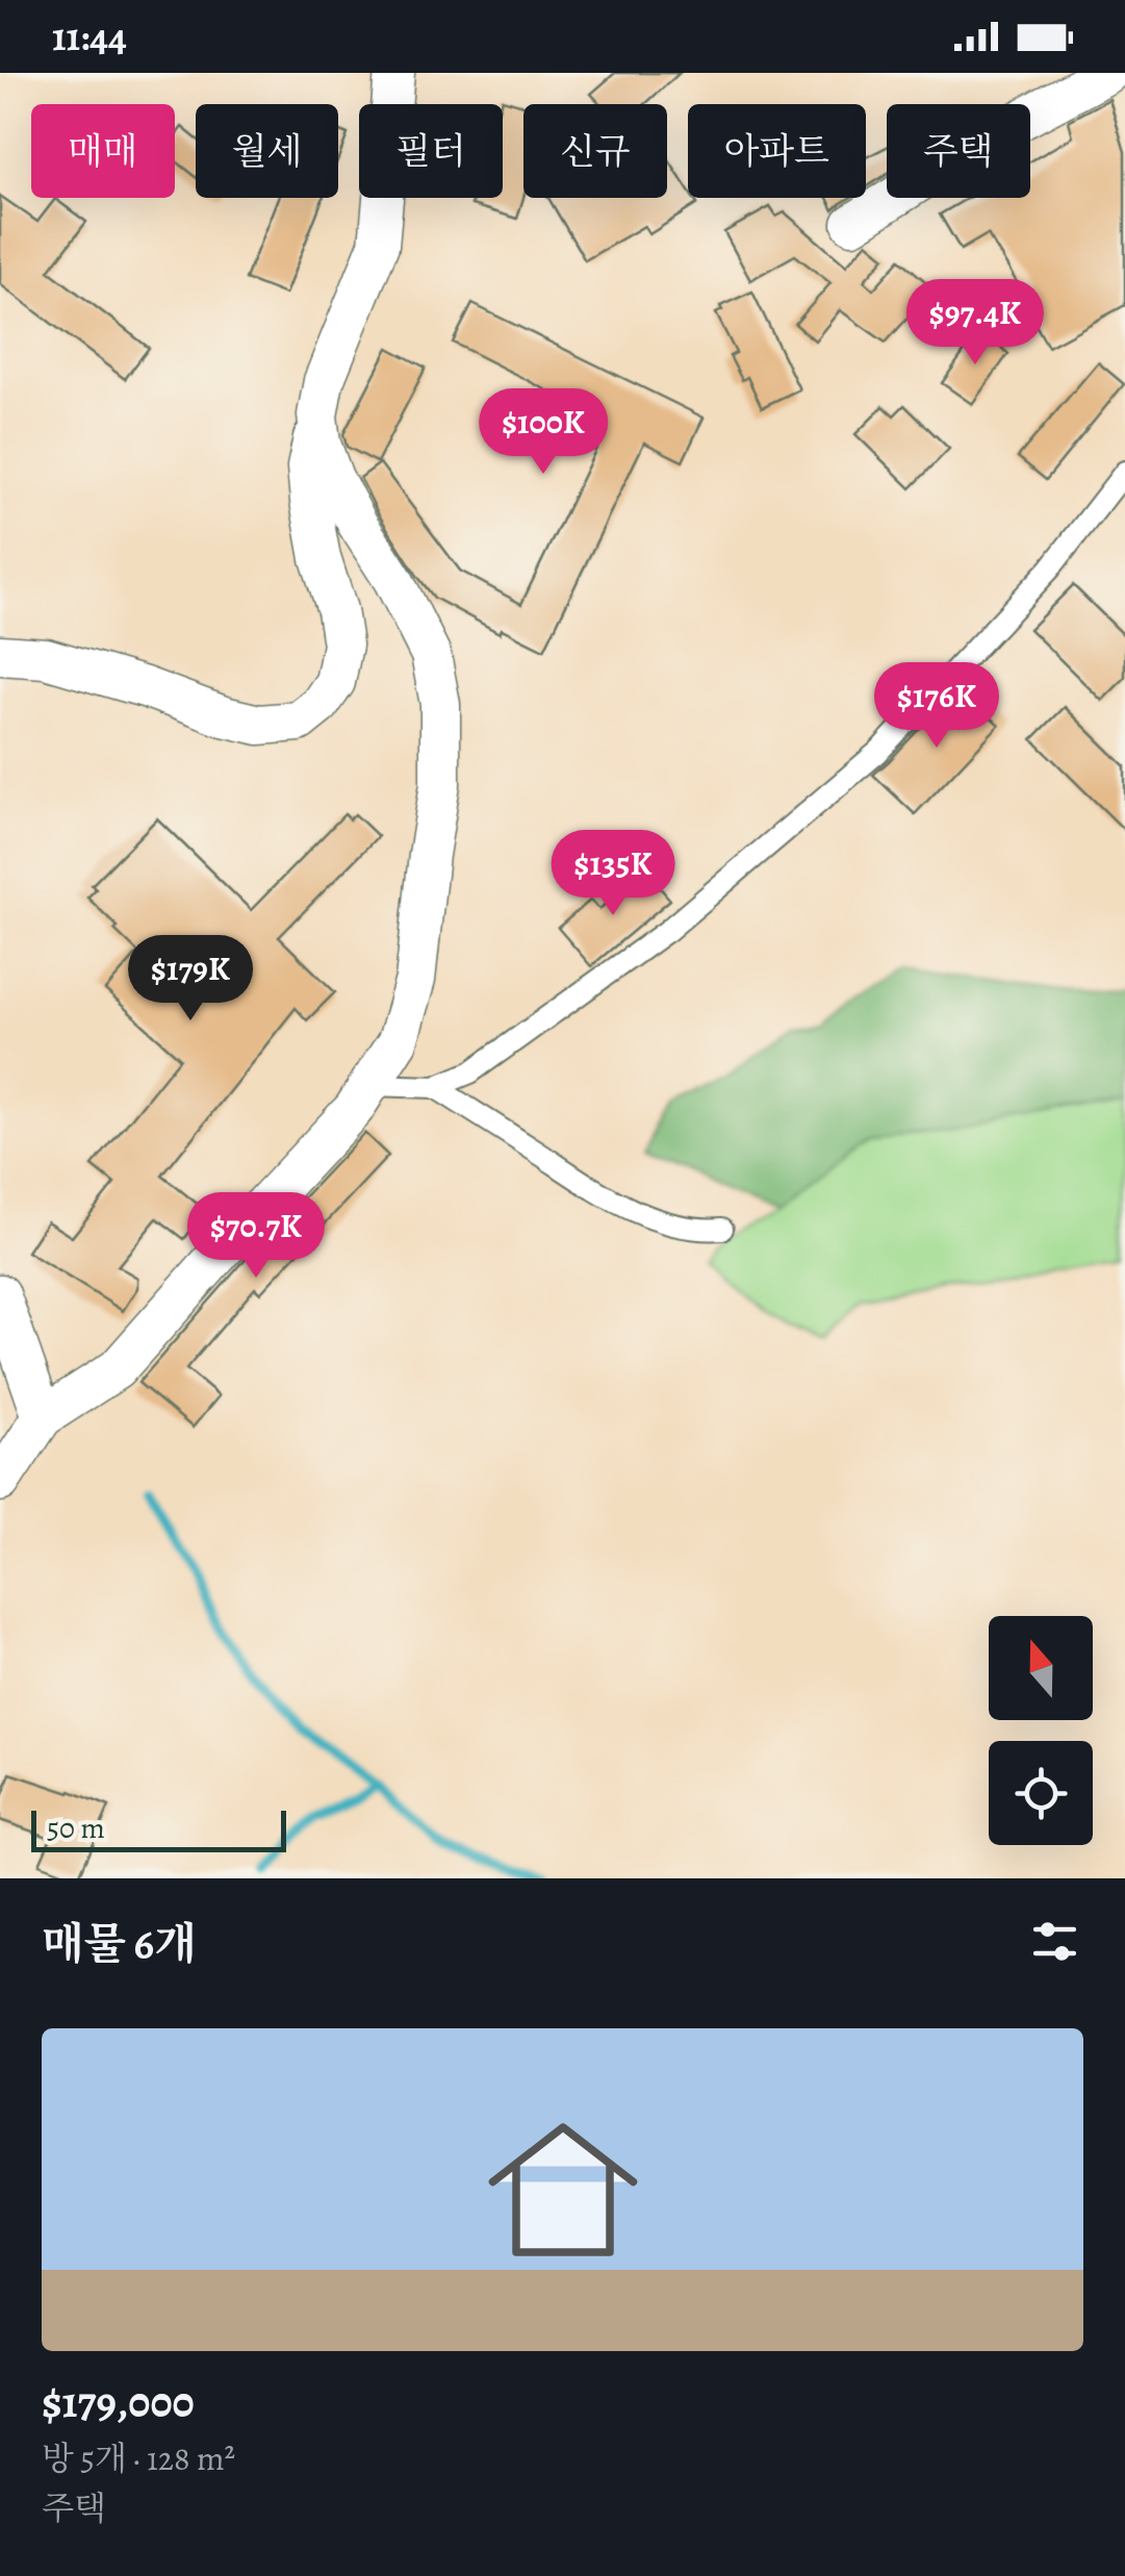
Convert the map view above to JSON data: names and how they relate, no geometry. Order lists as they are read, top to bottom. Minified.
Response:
{"scale_bar":"50 m","north":"top","page":{"status":"11:44","chip":["매매","월세","필터","신규","아파트","주택"],"price":["$97.4K","$100K","$176K","$135K","$179K","$70.7K"],"scale":"50 m","heading":"매물 6개","list":[{"name":"$179,000","note":"방 5개 · 128 m² · 주택"}]}}
